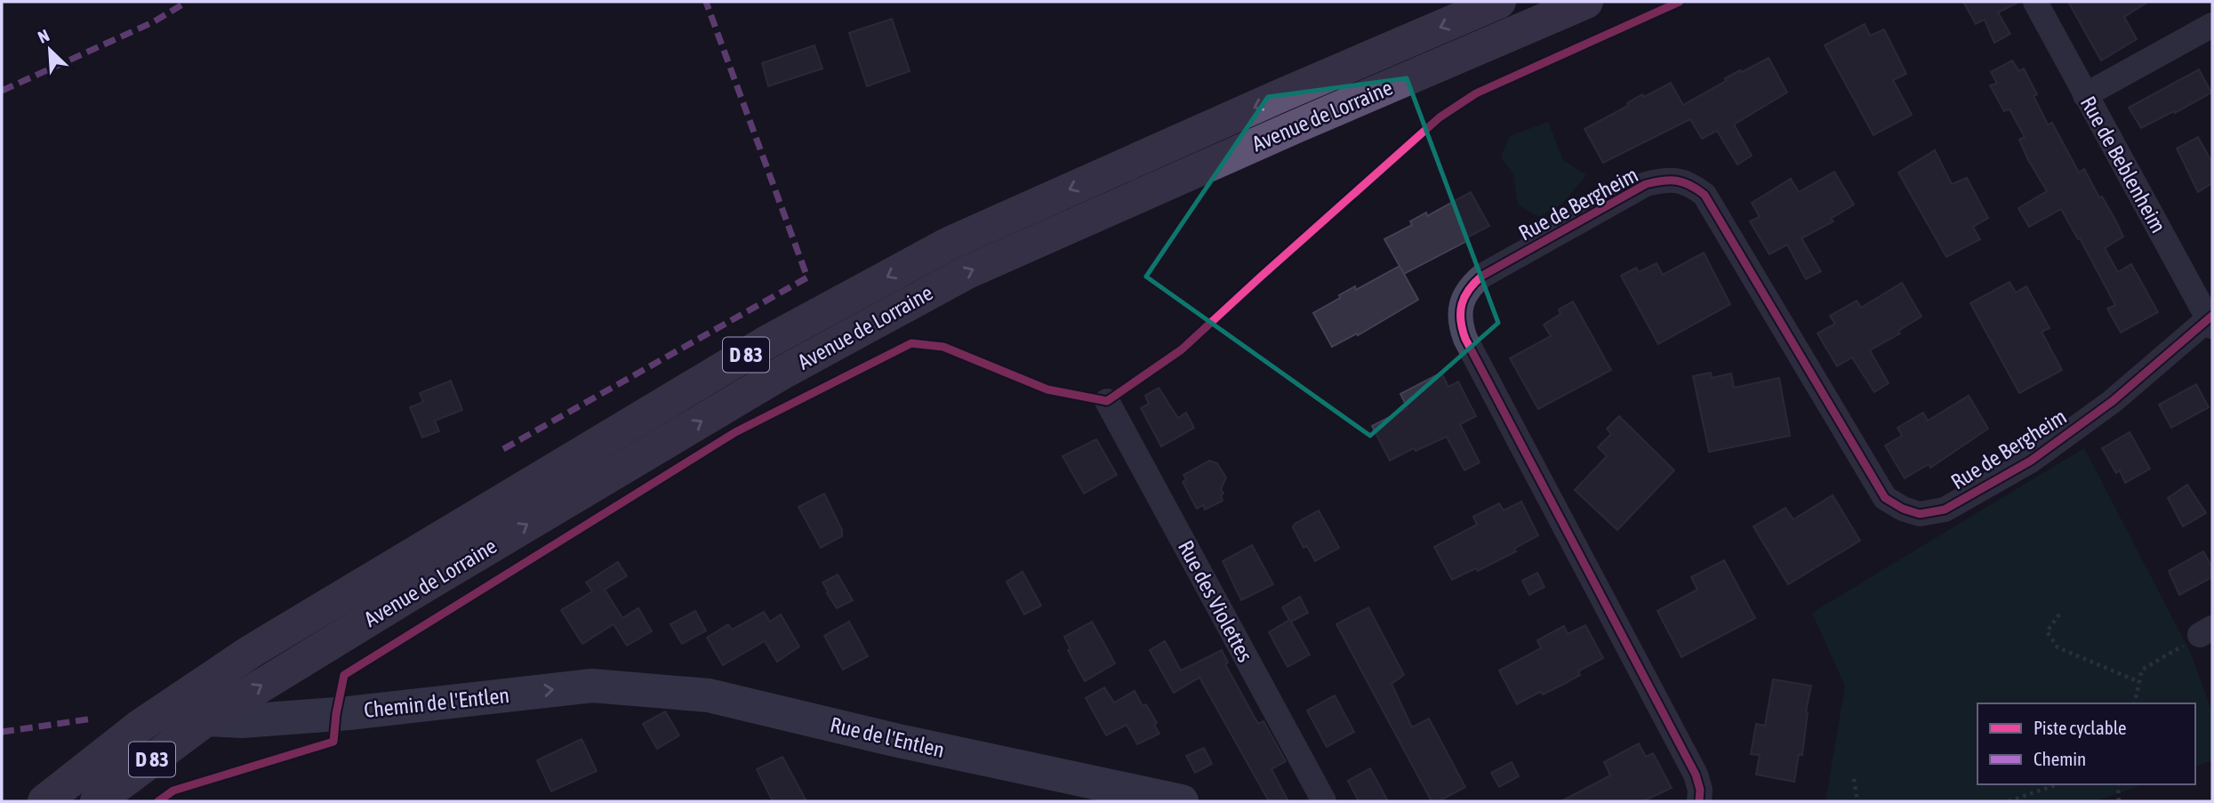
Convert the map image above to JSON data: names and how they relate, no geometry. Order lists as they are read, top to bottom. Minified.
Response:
{"streets":{"main road":["Avenue de Lorraine","D 83"],"street":["Rue de Beblenheim","Rue de Bergheim","Rue des Violettes","Chemin de l'Entlen","Rue de l'Entlen"]},"crossings":[["Avenue de Lorraine","Chemin de l'Entlen"],["Rue de Beblenheim","Rue de Bergheim"],["Chemin de l'Entlen","Rue de l'Entlen"]],"one_way":["Chemin de l'Entlen"],"legend":["Piste cyclable","Chemin"],"north":"top left"}
